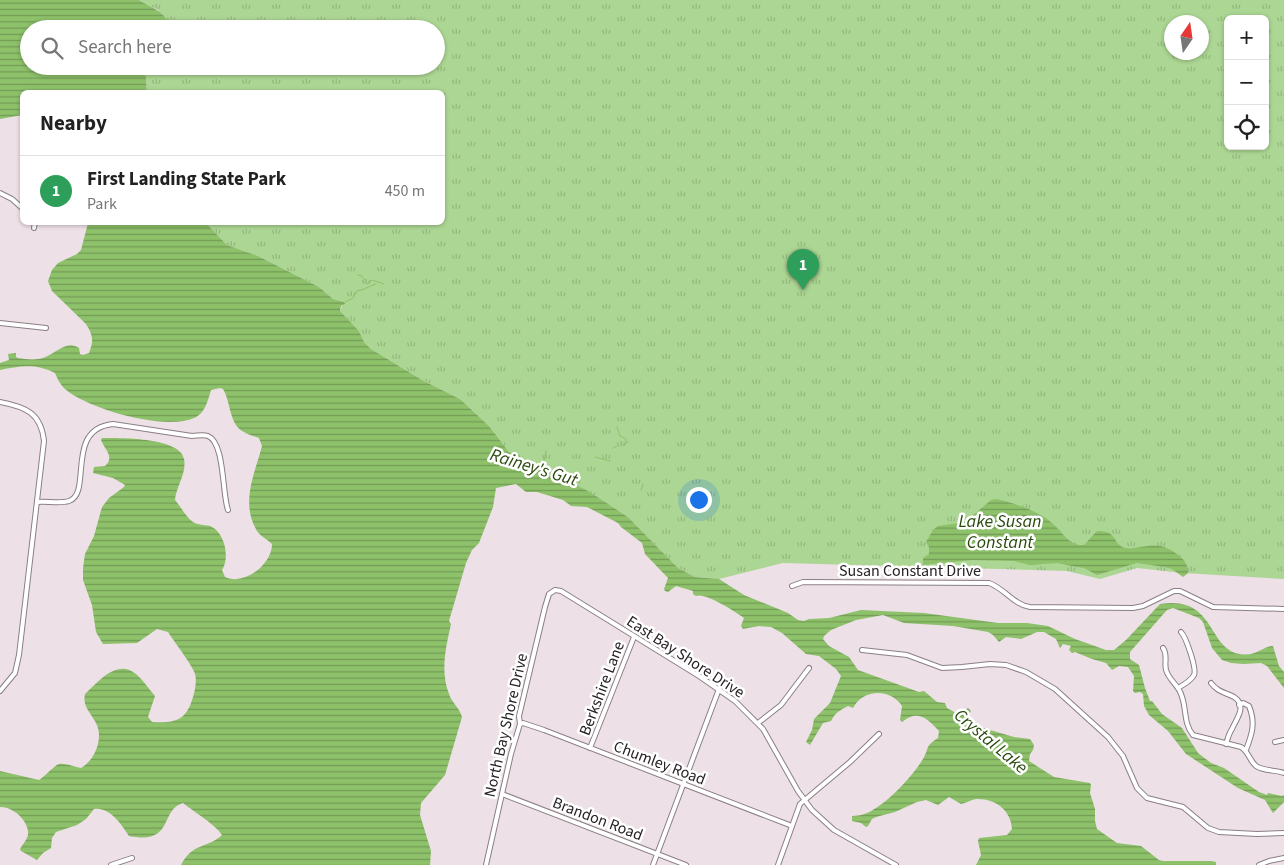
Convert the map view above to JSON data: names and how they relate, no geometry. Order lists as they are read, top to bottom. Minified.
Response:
{"streets":{"street":["Susan Constant Drive","East Bay Shore Drive","Berkshire Lane","North Bay Shore Drive","Chumley Road","Brandon Road"]},"crossings":[["East Bay Shore Drive","Berkshire Lane"],["East Bay Shore Drive","North Bay Shore Drive"],["Berkshire Lane","Chumley Road"],["North Bay Shore Drive","Chumley Road"],["North Bay Shore Drive","Brandon Road"]],"water":["Rainey's Gut","Lake Susan Constant","Crystal Lake"],"north":"top","page":{"map_buttons":["+","−"],"search":"Search here","heading":"Nearby","list":[{"mark":"1","name":"First Landing State Park","note":"Park","value":"450 m"}],"pins":"1"}}
